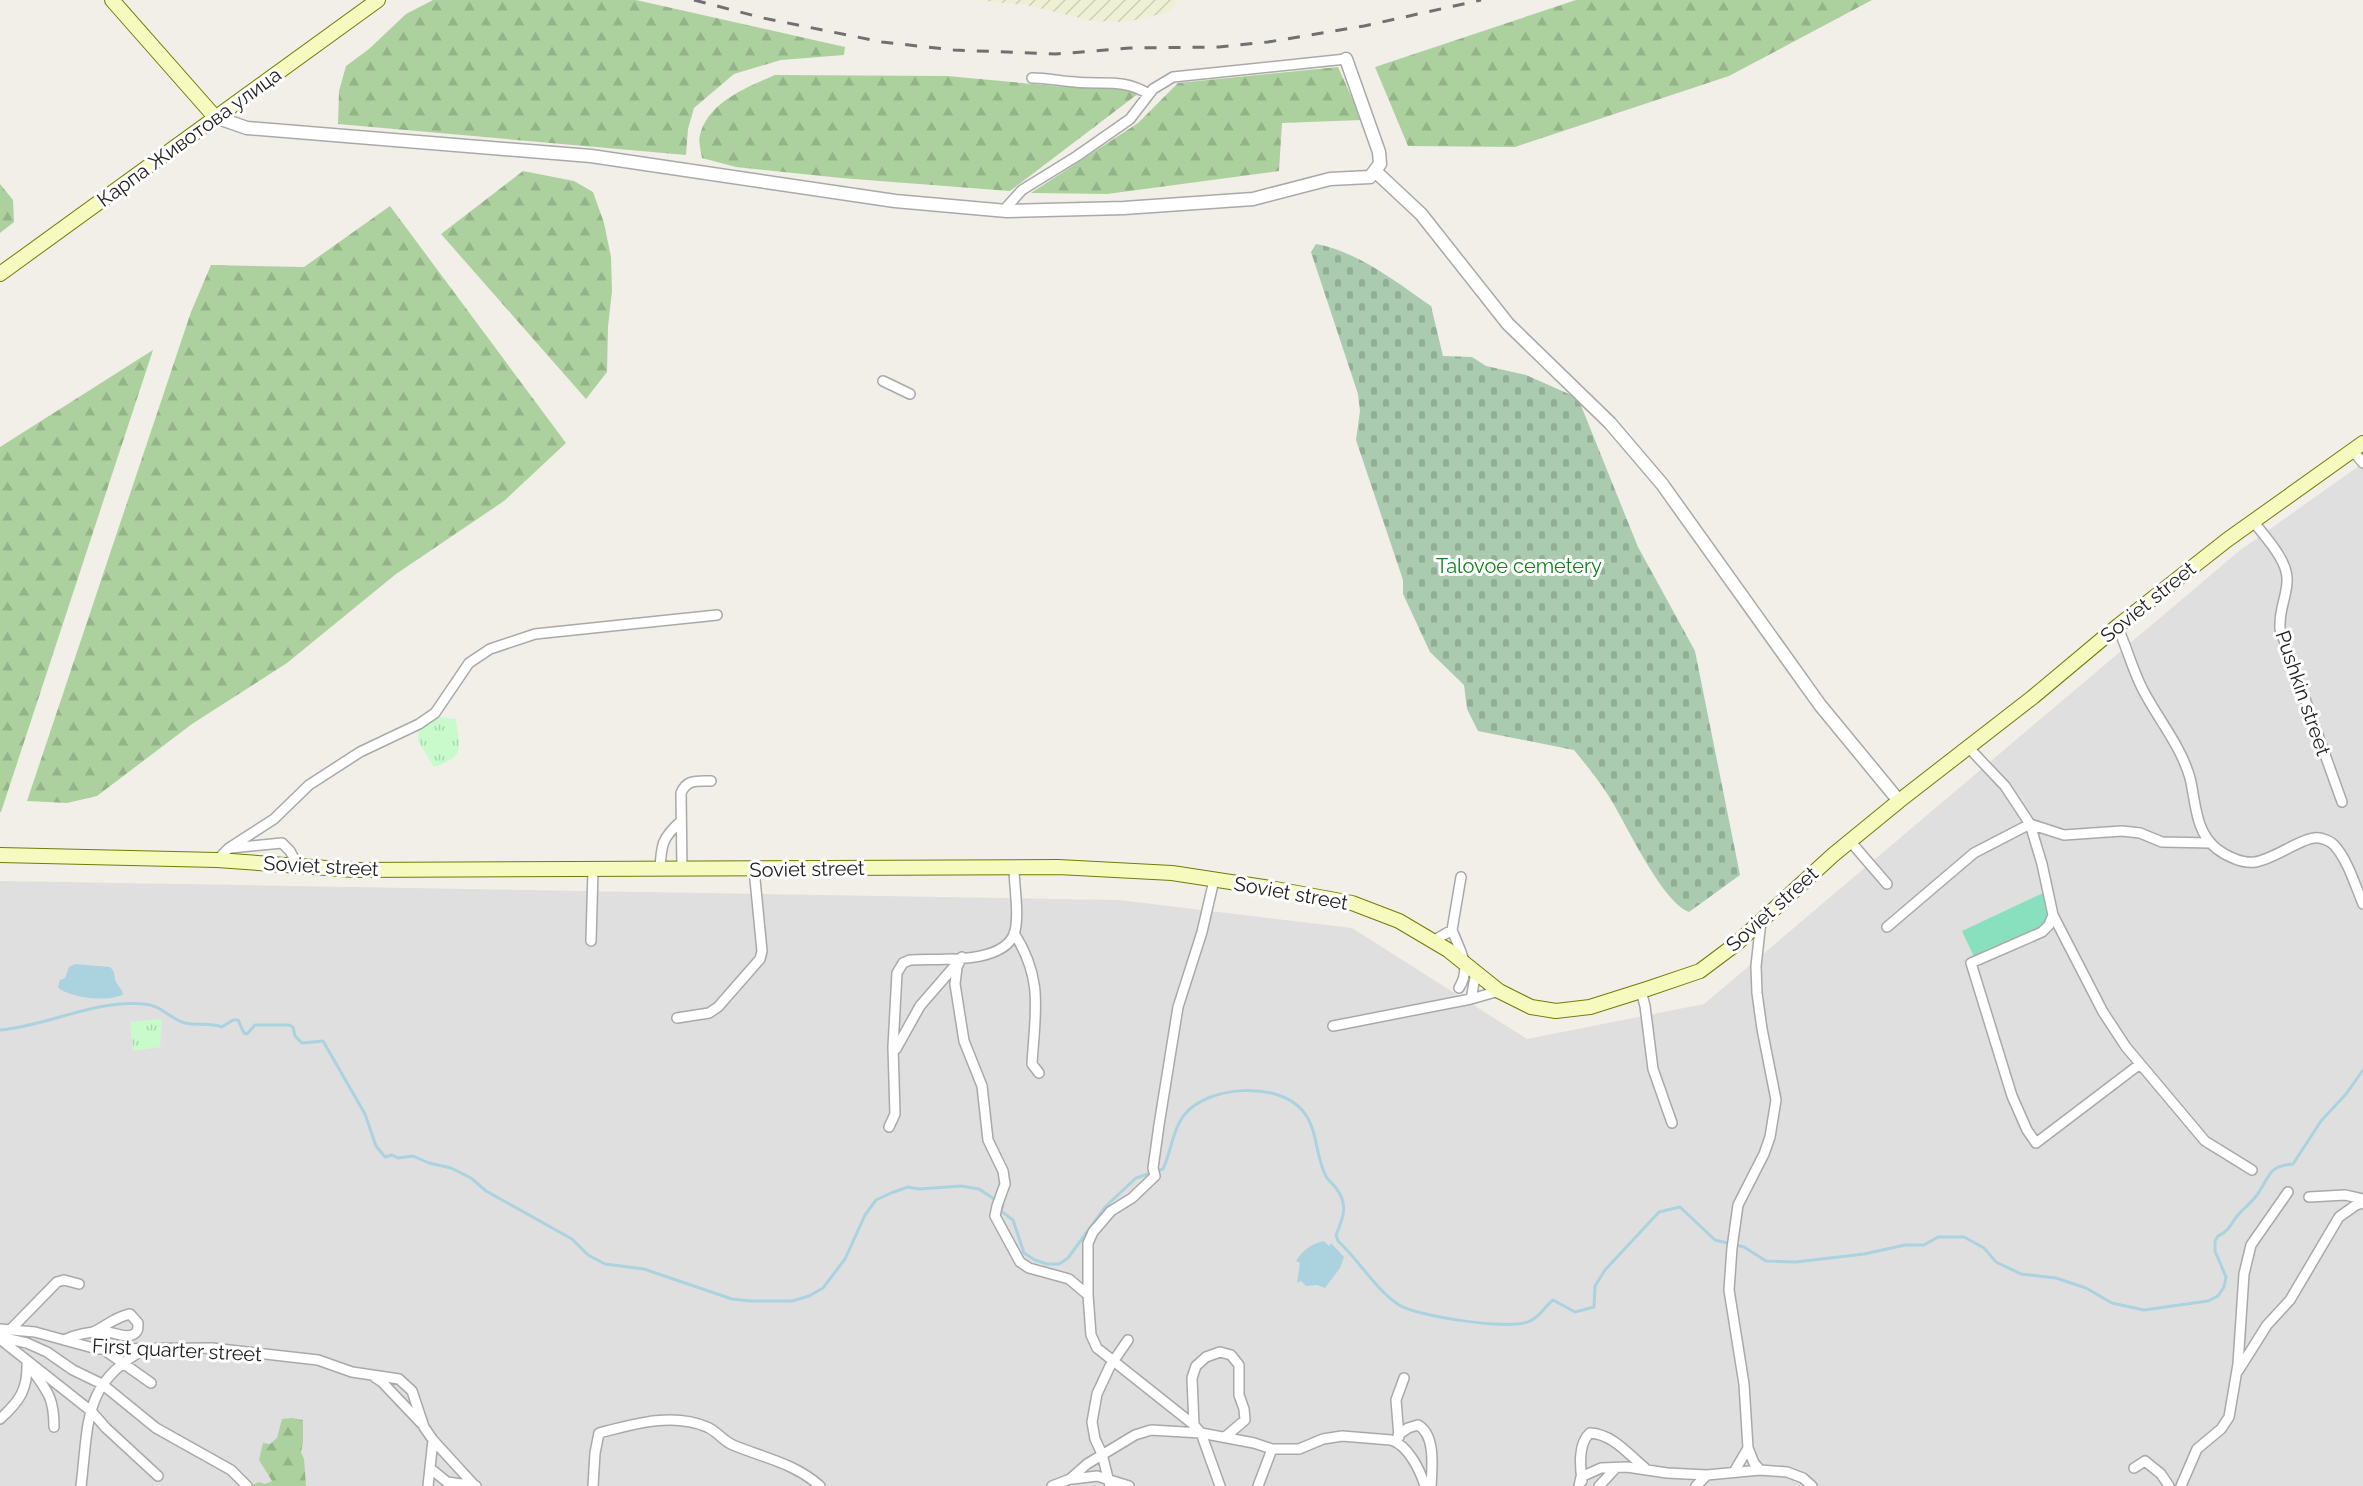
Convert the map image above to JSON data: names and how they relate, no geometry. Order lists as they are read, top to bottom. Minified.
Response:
{"streets":{"main road":["Карпа Животова улица","Soviet street"],"street":["Pushkin street","First quarter street"]},"crossings":[["Soviet street","Pushkin street"]],"parks":["Talovoe cemetery"]}
